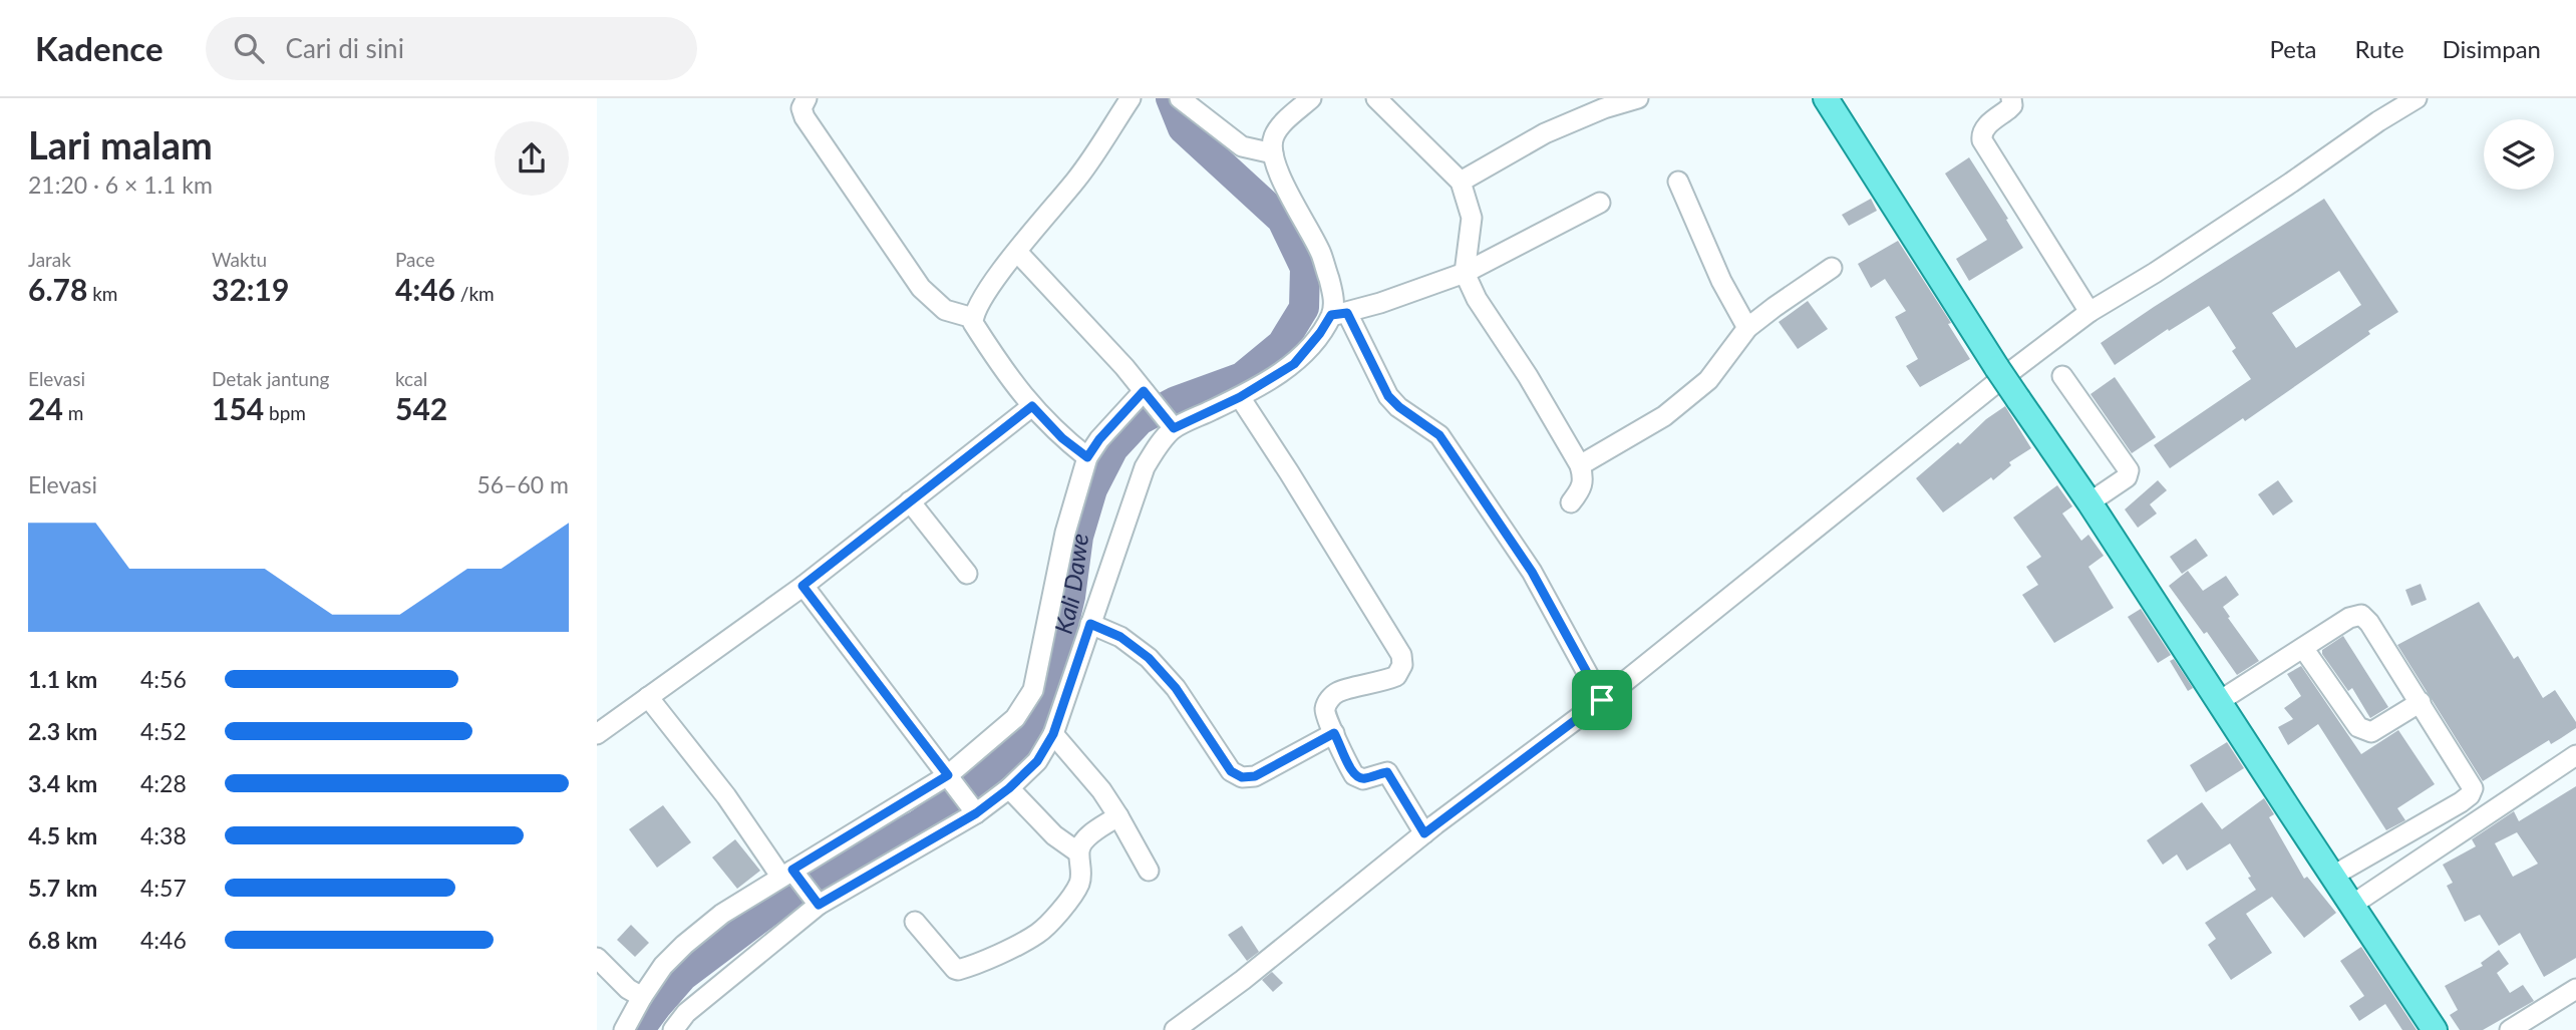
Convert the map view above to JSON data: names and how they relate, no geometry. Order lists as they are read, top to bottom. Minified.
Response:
{"water":["Kali Dawe"],"page":{"header":"Kadence","search":"Cari di sini","nav":["Peta","Rute","Disimpan"],"heading":["Lari malam","21:20 · 6 × 1.1 km"],"stats":[["Jarak","6.78 km"],["Waktu","32:19"],["Pace","4:46 /km"],["Elevasi","24 m"],["Detak jantung","154 bpm"],["kcal","542"]],"chart":["Elevasi","56–60 m"],"list":[{"name":"1.1 km","note":"4:56"},{"name":"2.3 km","note":"4:52"},{"name":"3.4 km","note":"4:28"},{"name":"4.5 km","note":"4:38"},{"name":"5.7 km","note":"4:57"},{"name":"6.8 km","note":"4:46"}]}}
